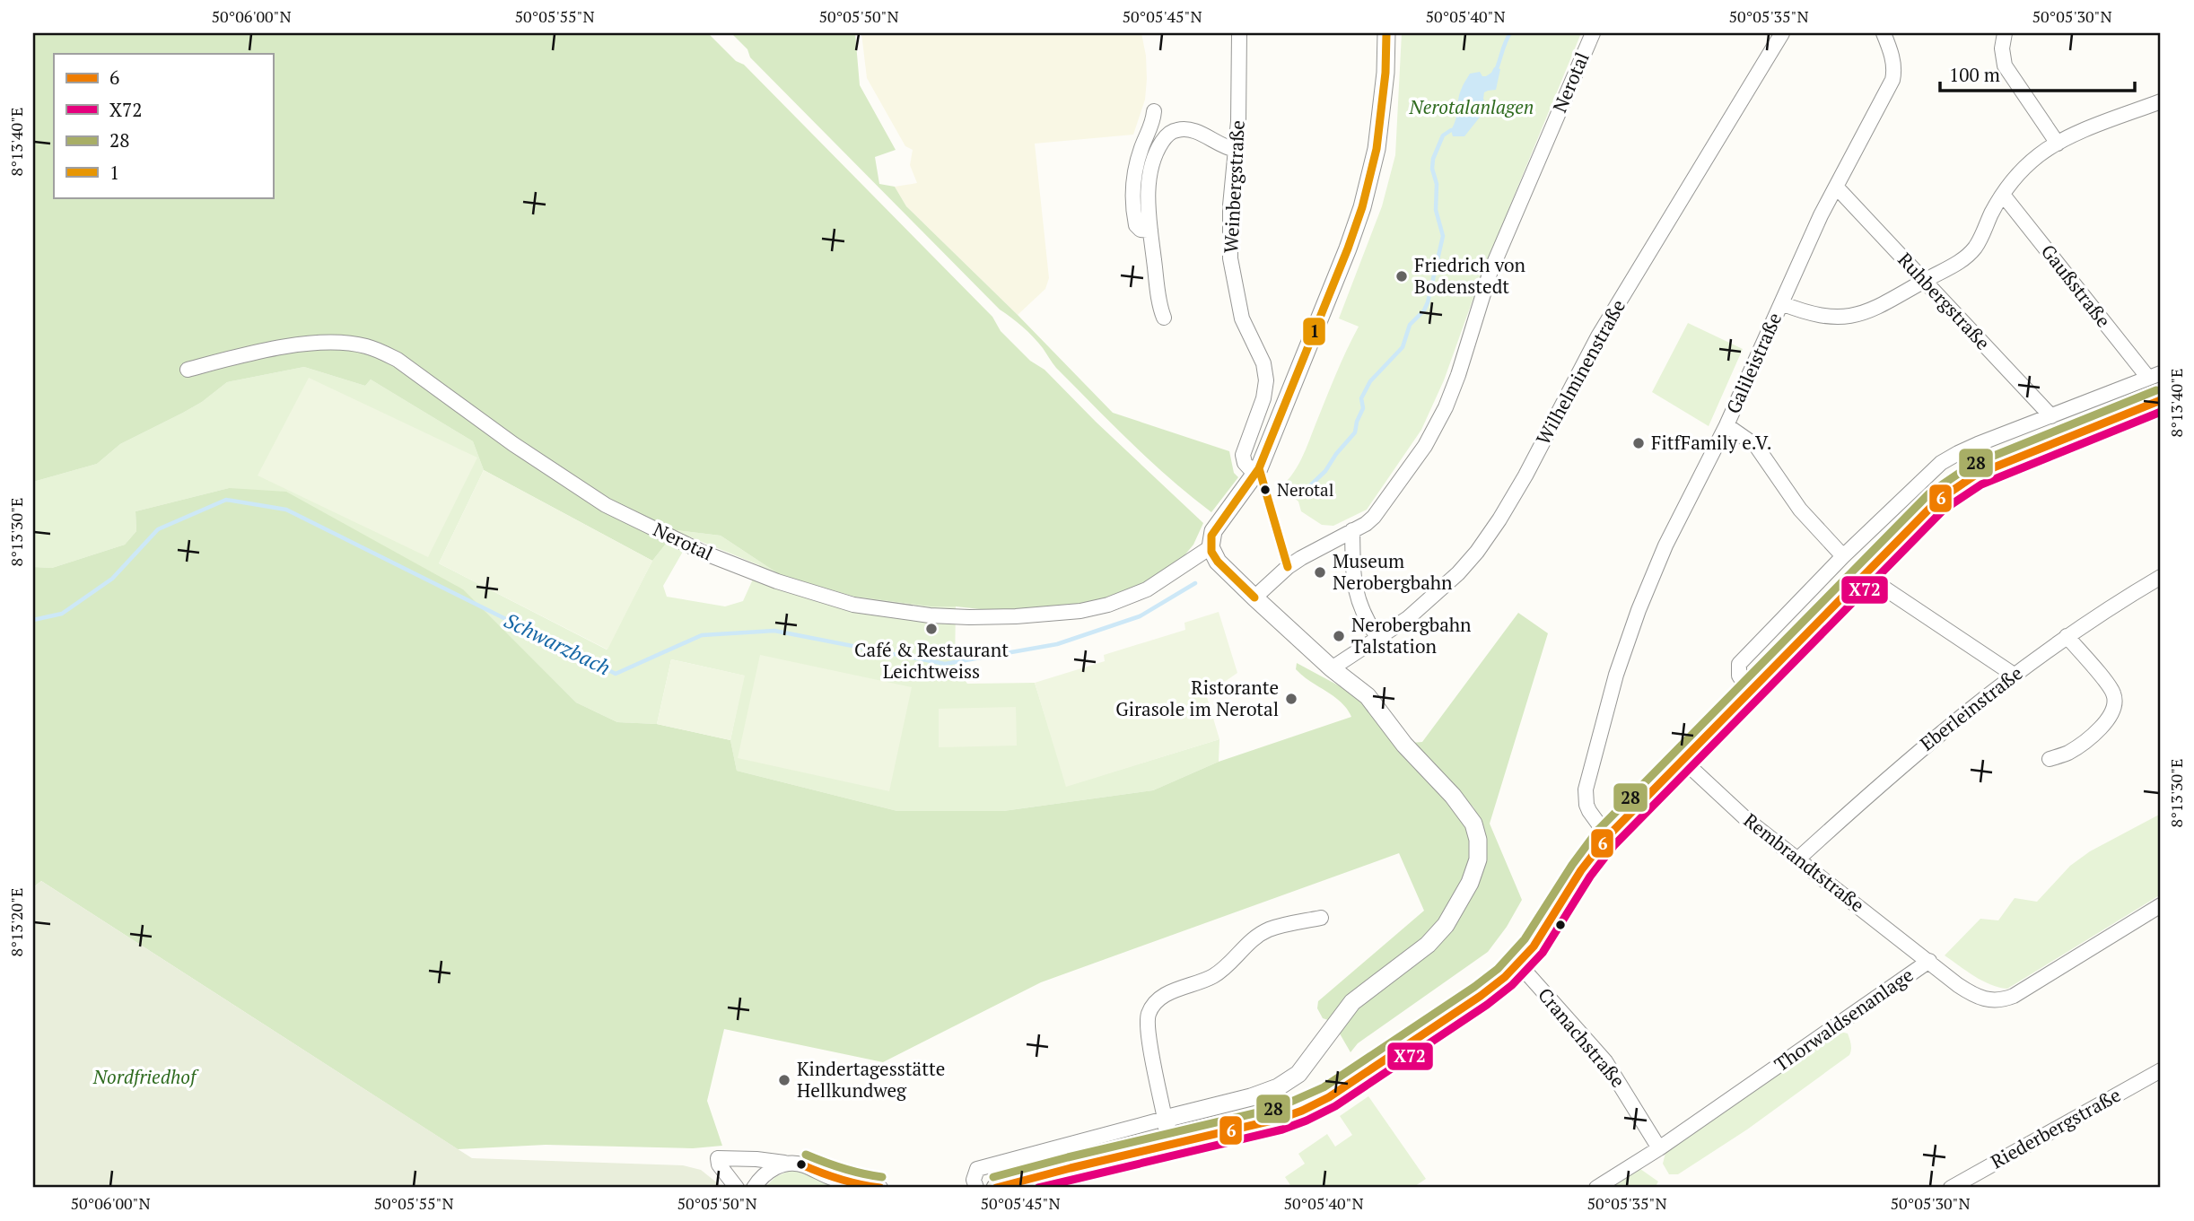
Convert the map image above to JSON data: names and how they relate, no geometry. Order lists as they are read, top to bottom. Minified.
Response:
{"streets":{"street":["Nerotal","Weinbergstraße","Gaußstraße","Ruhbergstraße","Galileistraße","Wilhelminenstraße","Eberleinstraße","Rembrandtstraße","Thorwaldsenanlage","Cranachstraße","Riederbergstraße"]},"crossings":[["Ruhbergstraße","Galileistraße"],["Eberleinstraße","Rembrandtstraße"],["Rembrandtstraße","Thorwaldsenanlage"],["Thorwaldsenanlage","Cranachstraße"]],"water":["Schwarzbach"],"parks":["Nerotalanlagen","Nordfriedhof"],"places":["Friedrich von Bodenstedt","FitfFamily e.V.","Nerotal","Museum Nerobergbahn","Café & Restaurant Leichtweiss","Nerobergbahn Talstation","Ristorante Girasole im Nerotal","Kindertagesstätte Hellkundweg"],"lines":["transit line 1","transit line 28","transit line 6","transit line X72"],"legend":["6","X72","28","1"],"scale_bar":"100 m","coordinates":["50°06'00\"N","50°05'55\"N","50°05'50\"N","50°05'45\"N","50°05'40\"N","50°05'35\"N","50°05'30\"N","8°13'40\"E","8°13'30\"E","8°13'20\"E"]}
